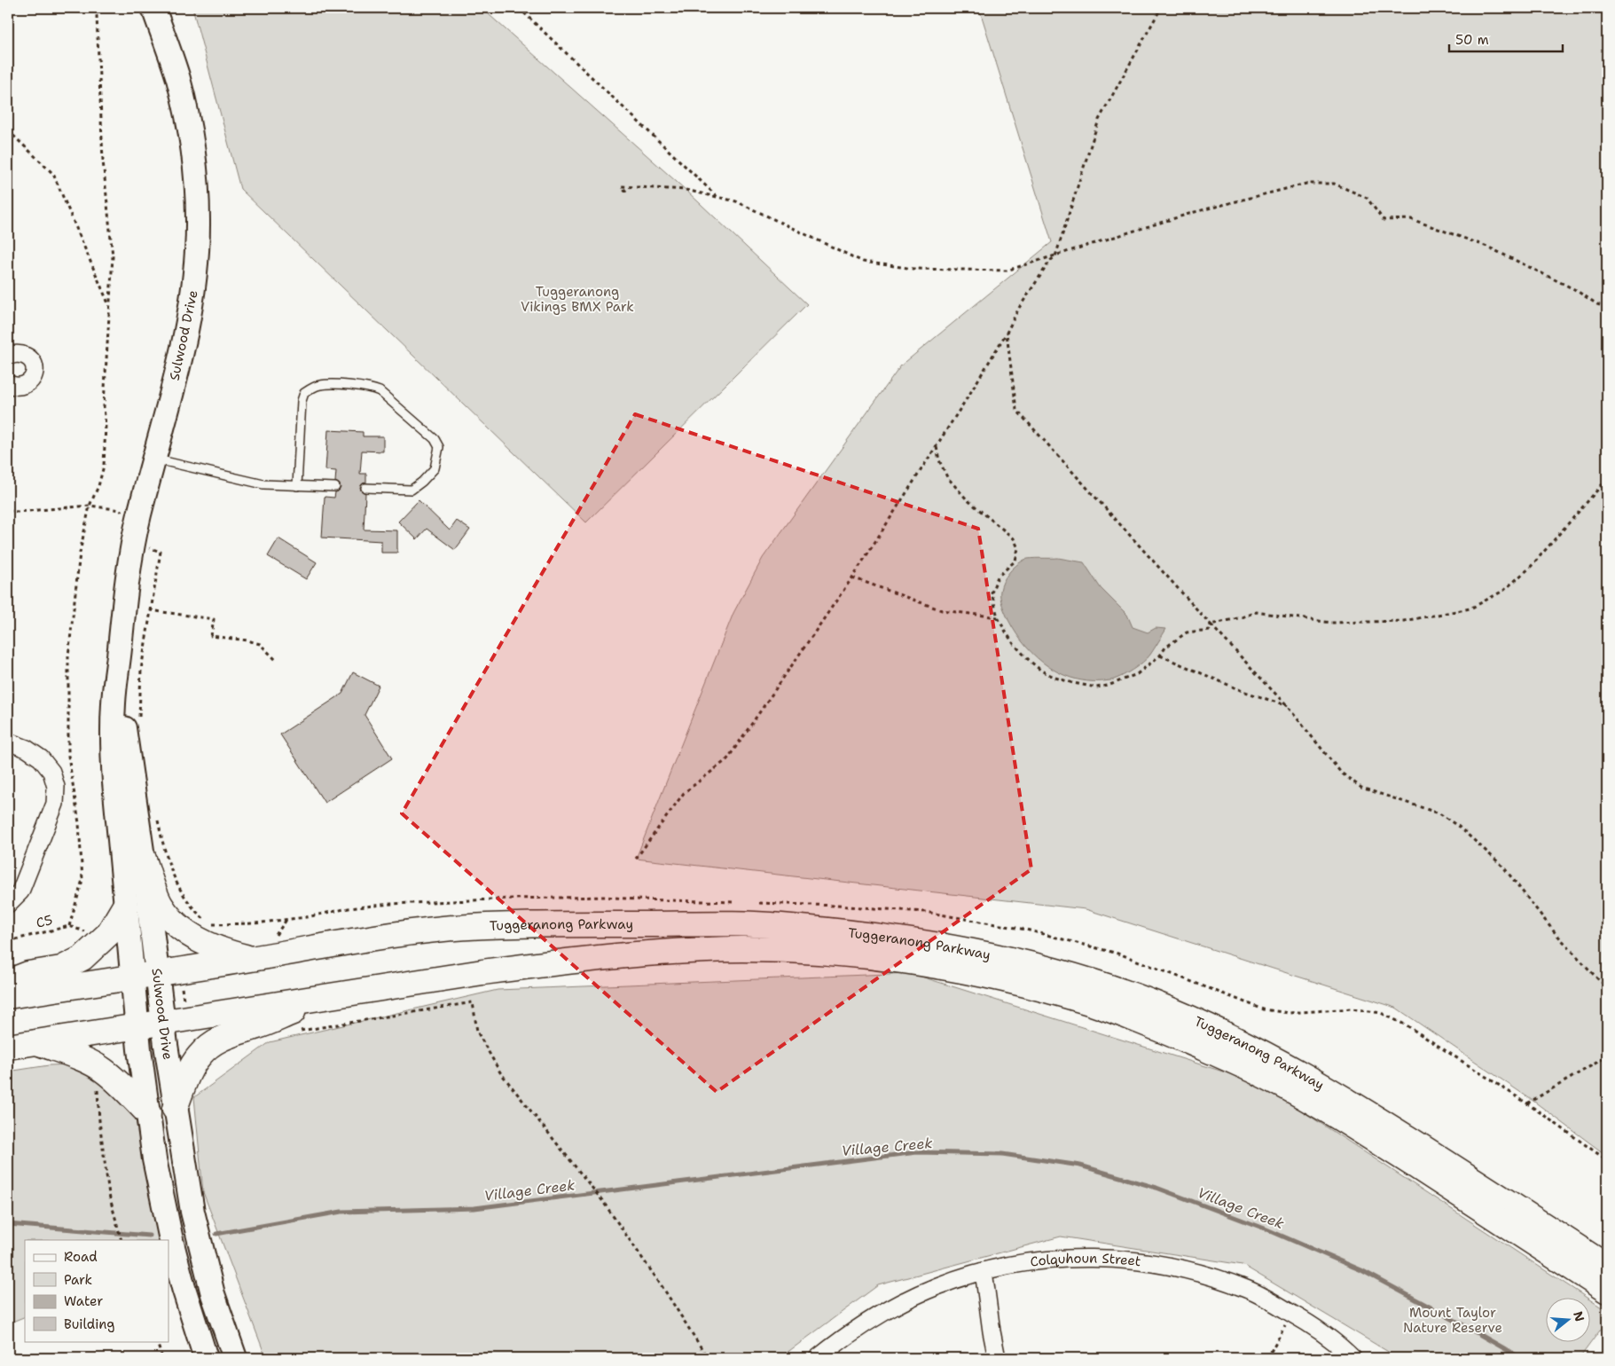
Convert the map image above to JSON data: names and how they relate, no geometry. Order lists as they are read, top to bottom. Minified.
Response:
{"streets":{"highway":["Tuggeranong Parkway"],"main road":["Sulwood Drive"],"street":["Colquhoun Street"],"path":["C5"]},"crossings":[["Sulwood Drive","Tuggeranong Parkway"]],"water":["Village Creek"],"parks":["Tuggeranong Vikings BMX Park","Mount Taylor Nature Reserve"],"legend":["Road","Park","Water","Building"],"scale_bar":"50 m","north":"right"}
